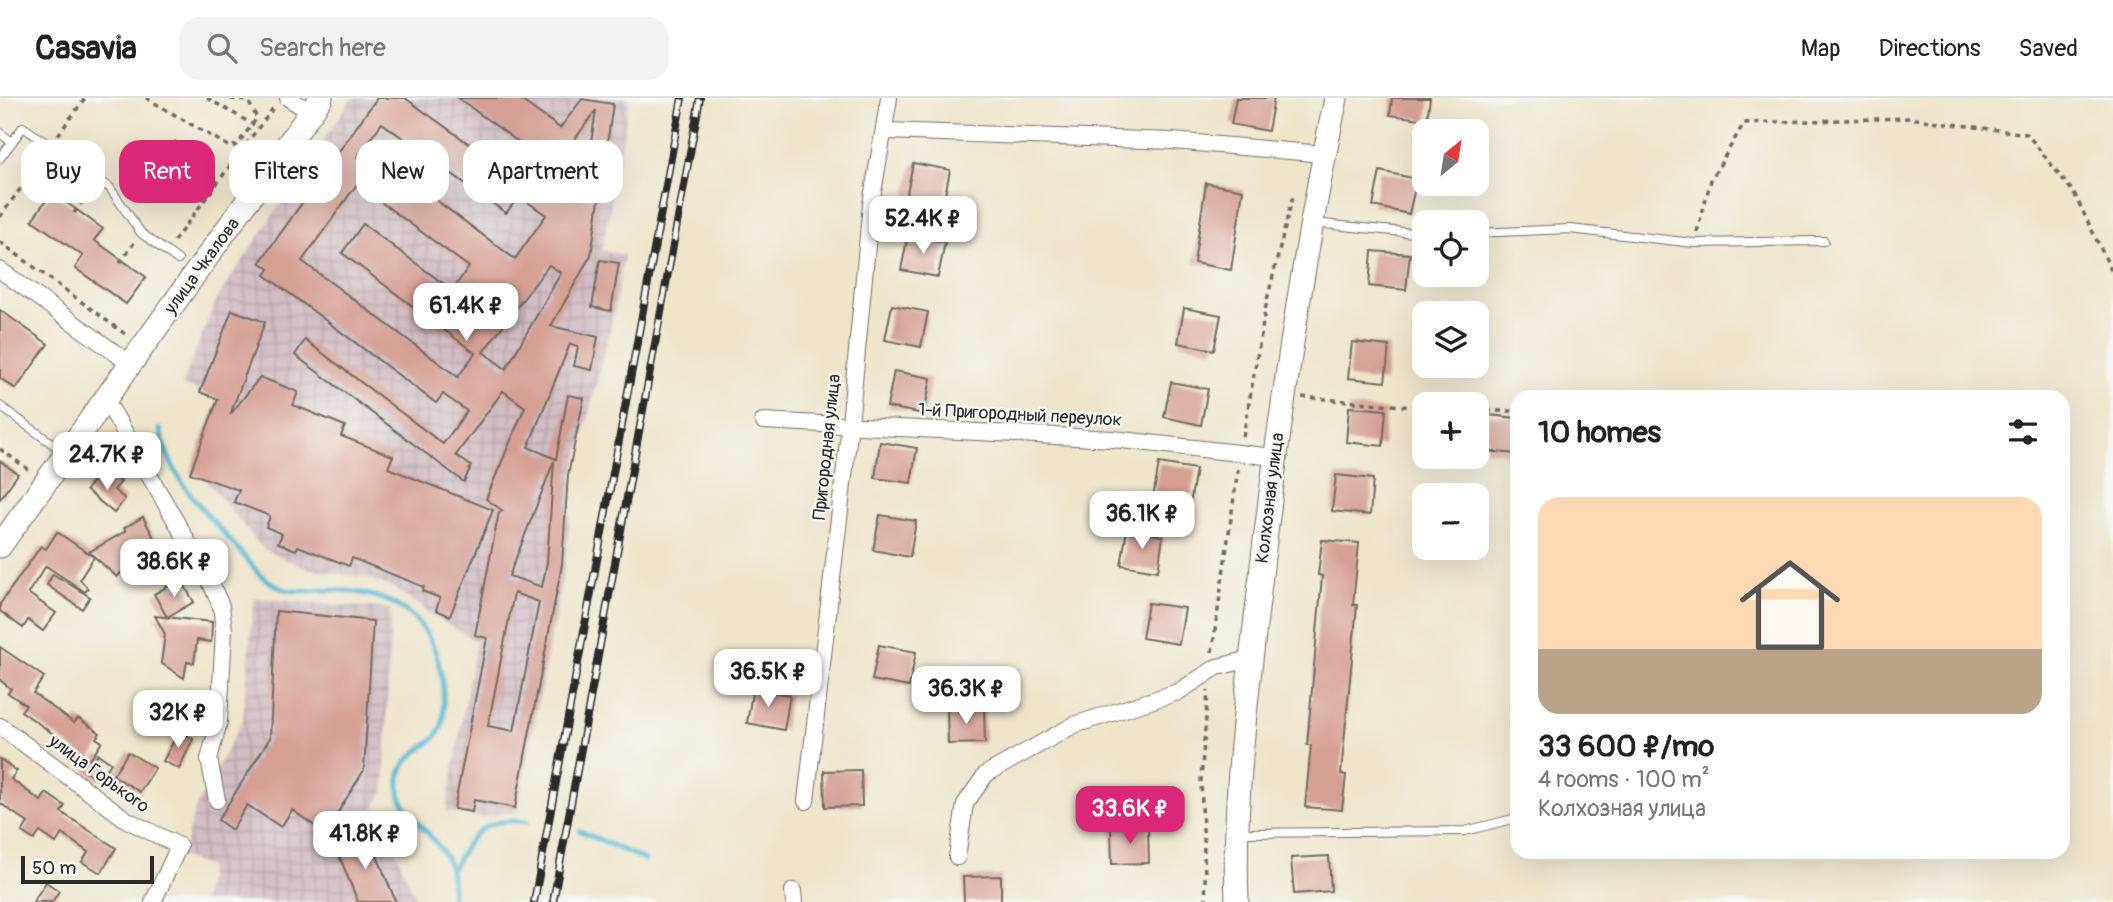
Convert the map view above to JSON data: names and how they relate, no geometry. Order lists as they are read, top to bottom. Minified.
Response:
{"streets":{"main road":["улица Чкалова","Колхозная улица"],"street":["1-й Пригородный переулок","Пригородная улица","улица Горького"]},"crossings":[["1-й Пригородный переулок","Пригородная улица"],["1-й Пригородный переулок","Колхозная улица"]],"scale_bar":"50 m","north":"top right","page":{"header":"Casavia","search":"Search here","nav":["Map","Directions","Saved"],"map_buttons":["+","−"],"chip":["Buy","Rent","Filters","New","Apartment"],"price":["52.4K ₽","61.4K ₽","24.7K ₽","36.1K ₽","38.6K ₽","36.5K ₽","36.3K ₽","32K ₽","33.6K ₽","41.8K ₽"],"heading":"10 homes","list":[{"name":"33 600 ₽/mo","note":"4 rooms · 100 m² · Колхозная улица"}],"scale":"50 m"}}
